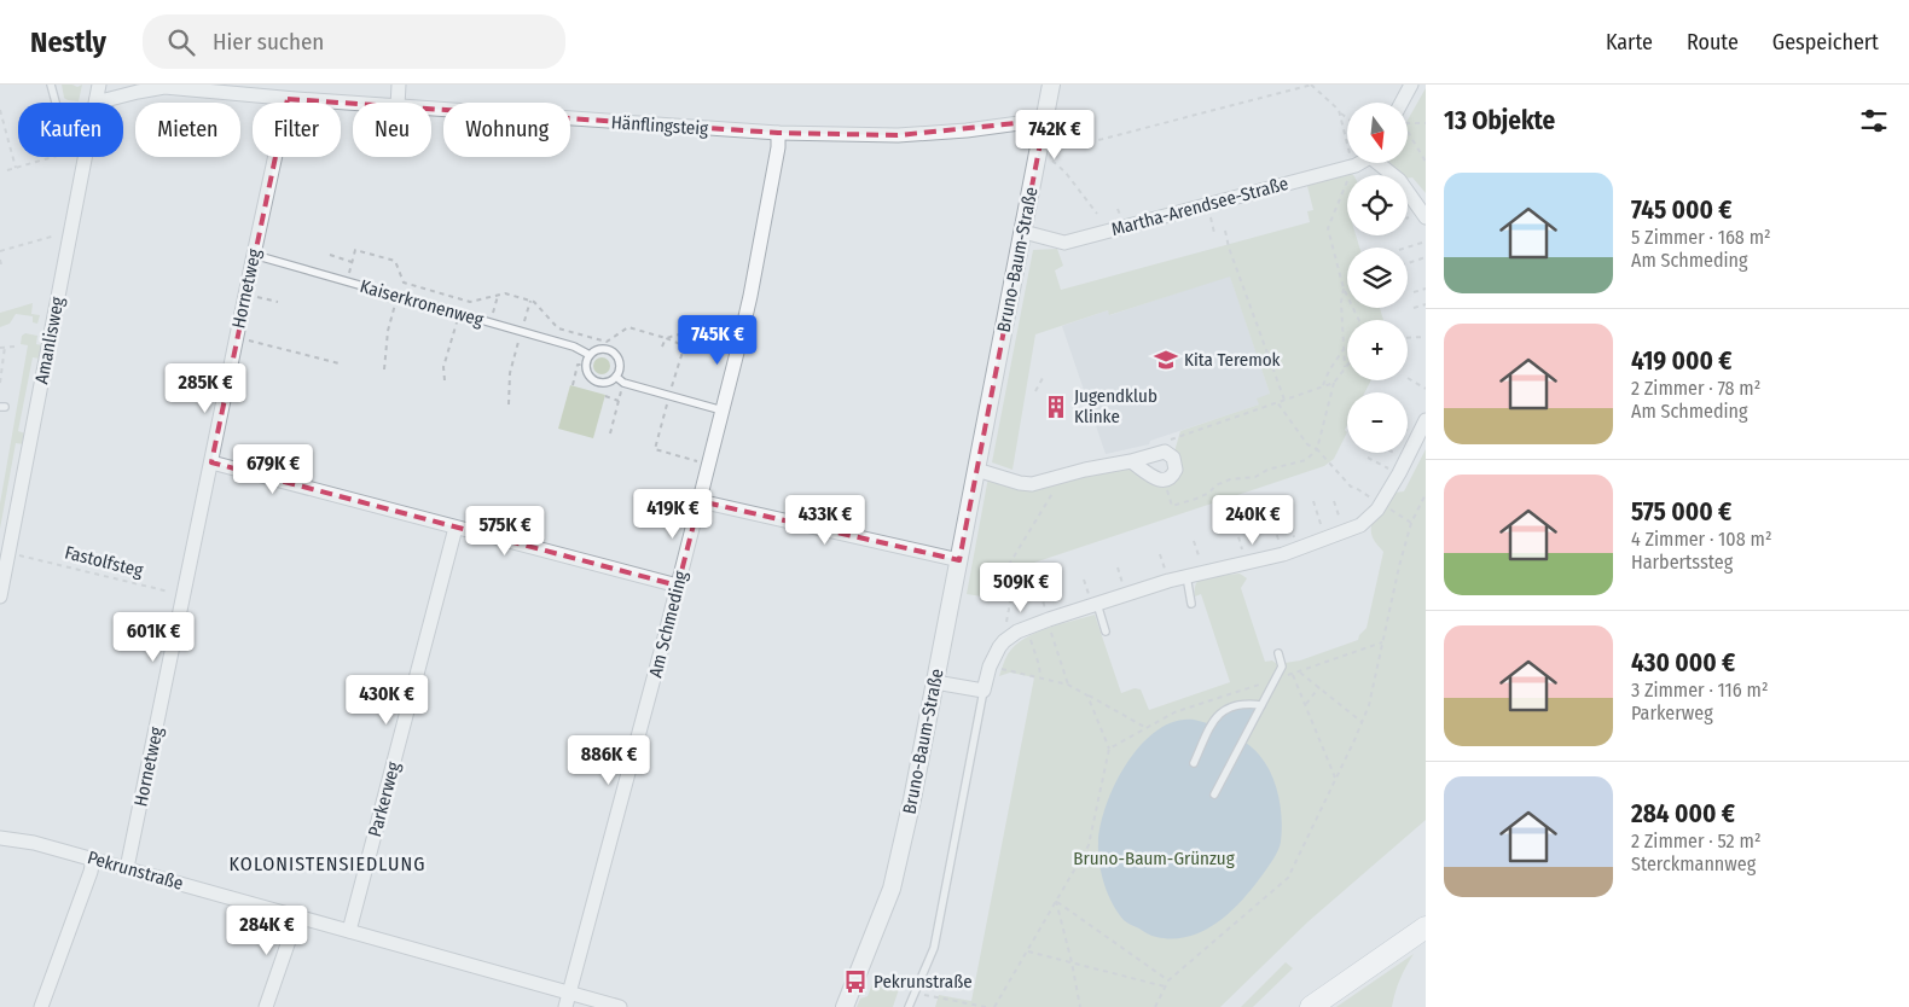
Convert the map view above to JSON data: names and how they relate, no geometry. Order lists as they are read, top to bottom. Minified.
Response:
{"streets":{"street":["Hänflingsteig","Martha-Arendsee-Straße","Bruno-Baum-Straße","Hornetweg","Amanlisweg","Am Schmeding","Parkerweg","Pekrunstraße"],"lane":["Kaiserkronenweg"],"path":["Fastolfsteg"]},"crossings":[["Hänflingsteig","Bruno-Baum-Straße"],["Hänflingsteig","Hornetweg"],["Hänflingsteig","Amanlisweg"],["Hänflingsteig","Am Schmeding"],["Martha-Arendsee-Straße","Bruno-Baum-Straße"],["Hornetweg","Kaiserkronenweg"],["Hornetweg","Fastolfsteg"],["Hornetweg","Pekrunstraße"],["Amanlisweg","Fastolfsteg"],["Am Schmeding","Pekrunstraße"],["Parkerweg","Pekrunstraße"]],"districts":["KOLONISTENSIEDLUNG"],"parks":["Bruno-Baum-Grünzug"],"places":{"school or university":["Kita Teremok"],"building":["Jugendklub Klinke"],"bus stop":["Pekrunstraße"]},"north":"bottom","page":{"header":"Nestly","search":"Hier suchen","nav":["Karte","Route","Gespeichert"],"heading":"13 Objekte","map_buttons":["+","−"],"chip":["Kaufen","Mieten","Filter","Neu","Wohnung"],"price":["742K €","745K €","285K €","679K €","419K €","433K €","240K €","575K €","509K €","601K €","430K €","886K €","284K €"],"list":[{"name":"745 000 €","note":"5 Zimmer · 168 m² · Am Schmeding"},{"name":"419 000 €","note":"2 Zimmer · 78 m² · Am Schmeding"},{"name":"575 000 €","note":"4 Zimmer · 108 m² · Harbertssteg"},{"name":"430 000 €","note":"3 Zimmer · 116 m² · Parkerweg"},{"name":"284 000 €","note":"2 Zimmer · 52 m² · Sterckmannweg"}]}}
